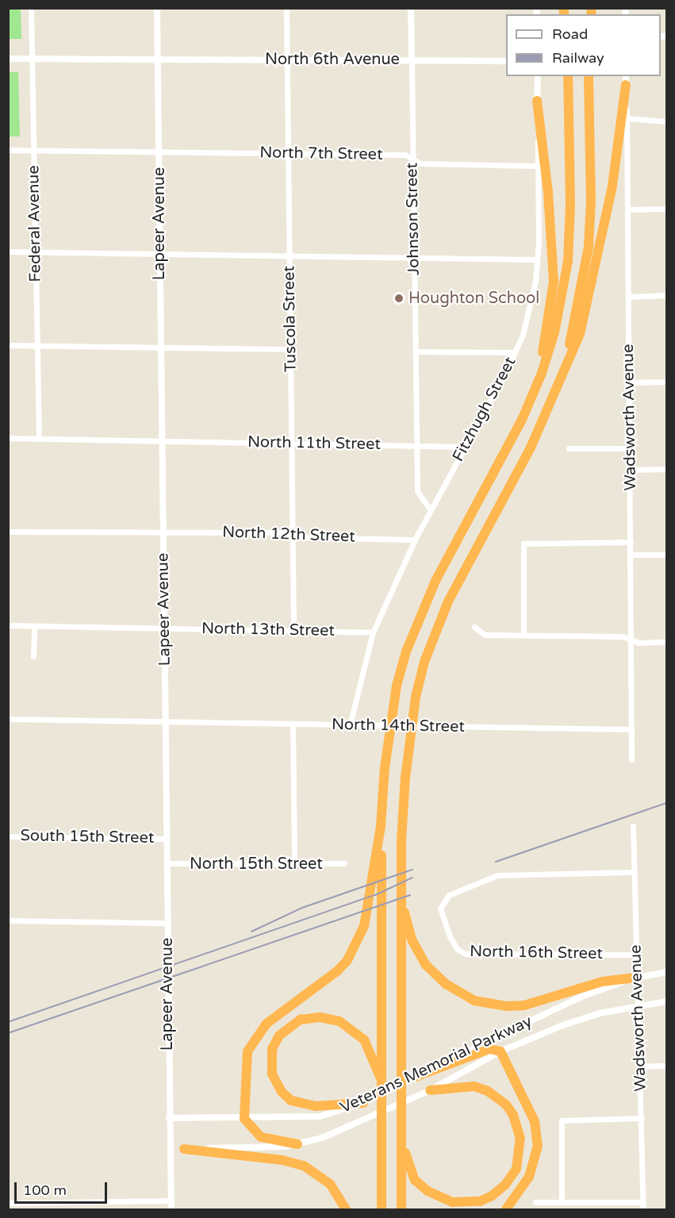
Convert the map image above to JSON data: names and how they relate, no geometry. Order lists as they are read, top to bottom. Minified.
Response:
{"streets":{"street":["North 6th Avenue","North 7th Street","Johnson Street","Federal Avenue","Lapeer Avenue","Tuscola Street","Fitzhugh Street","Wadsworth Avenue","North 11th Street","North 12th Street","North 13th Street","North 14th Street","South 15th Street","North 15th Street","North 16th Street","Veterans Memorial Parkway"]},"crossings":[["North 6th Avenue","Johnson Street"],["North 6th Avenue","Federal Avenue"],["North 6th Avenue","Lapeer Avenue"],["North 6th Avenue","Tuscola Street"],["North 7th Street","Johnson Street"],["North 7th Street","Federal Avenue"],["North 7th Street","Lapeer Avenue"],["North 7th Street","Tuscola Street"],["North 7th Street","Fitzhugh Street"],["Johnson Street","Fitzhugh Street"],["Johnson Street","North 11th Street"],["Federal Avenue","North 11th Street"],["Lapeer Avenue","North 11th Street"],["Lapeer Avenue","North 12th Street"],["Lapeer Avenue","North 13th Street"],["Lapeer Avenue","North 14th Street"],["Lapeer Avenue","South 15th Street"],["Lapeer Avenue","North 15th Street"],["Lapeer Avenue","Veterans Memorial Parkway"],["Tuscola Street","North 11th Street"],["Tuscola Street","North 12th Street"],["Tuscola Street","North 13th Street"],["Fitzhugh Street","North 11th Street"],["Fitzhugh Street","North 12th Street"],["Fitzhugh Street","North 13th Street"],["Fitzhugh Street","North 14th Street"],["Wadsworth Avenue","North 14th Street"],["Wadsworth Avenue","North 16th Street"],["Wadsworth Avenue","Veterans Memorial Parkway"]],"places":["Houghton School"],"legend":["Road","Railway"],"scale_bar":"100 m"}
